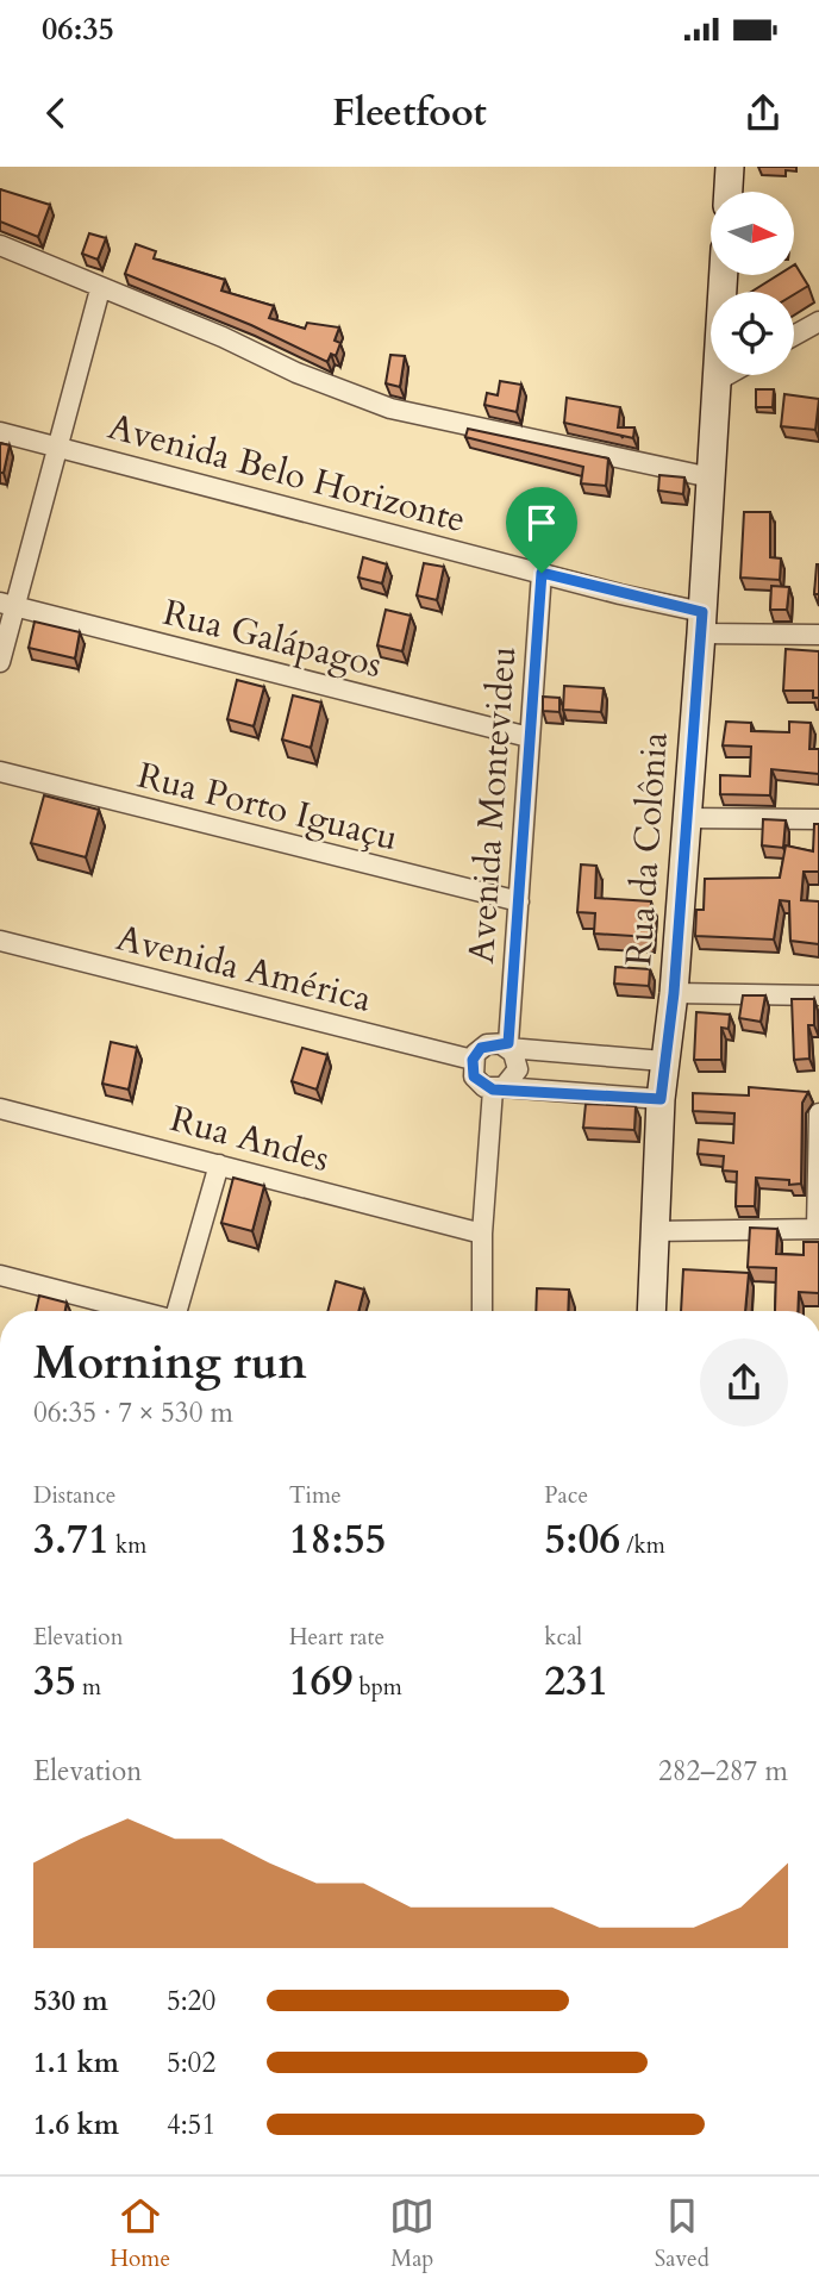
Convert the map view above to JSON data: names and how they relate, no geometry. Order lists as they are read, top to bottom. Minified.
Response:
{"streets":{"main road":["Rua da Colônia"],"street":["Avenida Belo Horizonte","Rua Galápagos","Avenida Montevideu","Rua Porto Iguaçu","Avenida América","Rua Andes"]},"crossings":[["Avenida Belo Horizonte","Avenida Montevideu"],["Avenida Belo Horizonte","Rua da Colônia"],["Rua Galápagos","Avenida Montevideu"],["Avenida Montevideu","Rua Porto Iguaçu"],["Avenida Montevideu","Avenida América"]],"north":"right","page":{"status":"06:35","header":"Fleetfoot","heading":["Morning run","06:35 · 7 × 530 m"],"stats":[["Distance","3.71 km"],["Time","18:55"],["Pace","5:06 /km"],["Elevation","35 m"],["Heart rate","169 bpm"],["kcal","231"]],"chart":["Elevation","282–287 m"],"list":[{"name":"530 m","note":"5:20"},{"name":"1.1 km","note":"5:02"},{"name":"1.6 km","note":"4:51"}],"tabs":["Home","Map","Saved"]}}
